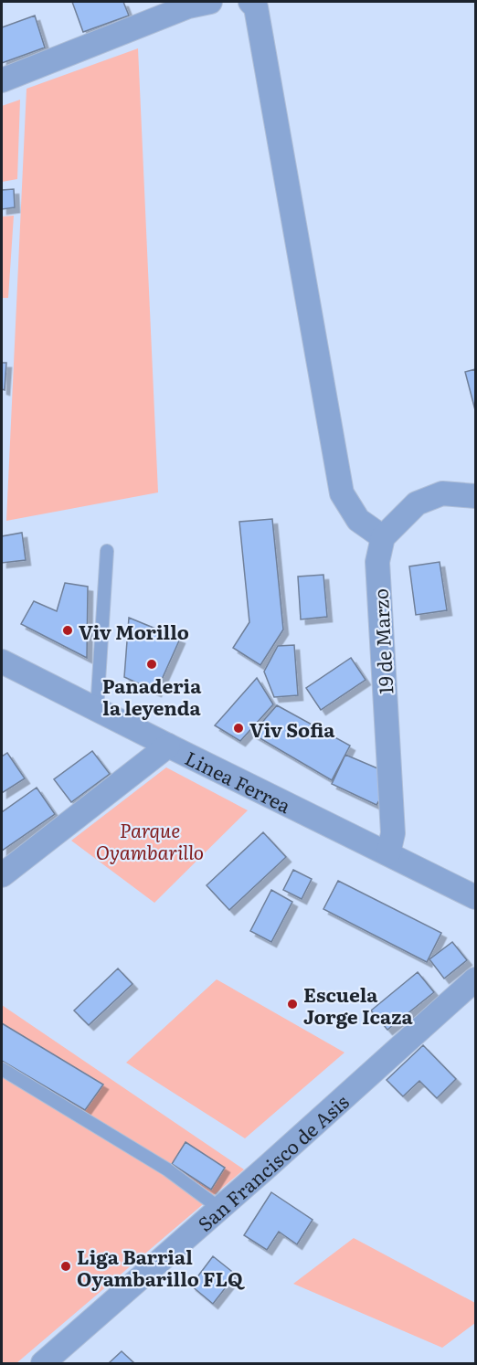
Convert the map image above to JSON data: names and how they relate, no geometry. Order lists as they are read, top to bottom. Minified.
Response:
{"streets":{"street":["19 de Marzo","Linea Ferrea","San Francisco de Asis"]},"crossings":[["19 de Marzo","Linea Ferrea"]],"parks":["Parque Oyambarillo"],"places":["Viv Morillo","Panaderia la leyenda","Viv Sofia","Escuela Jorge Icaza","Liga Barrial Oyambarillo FLQ"]}
